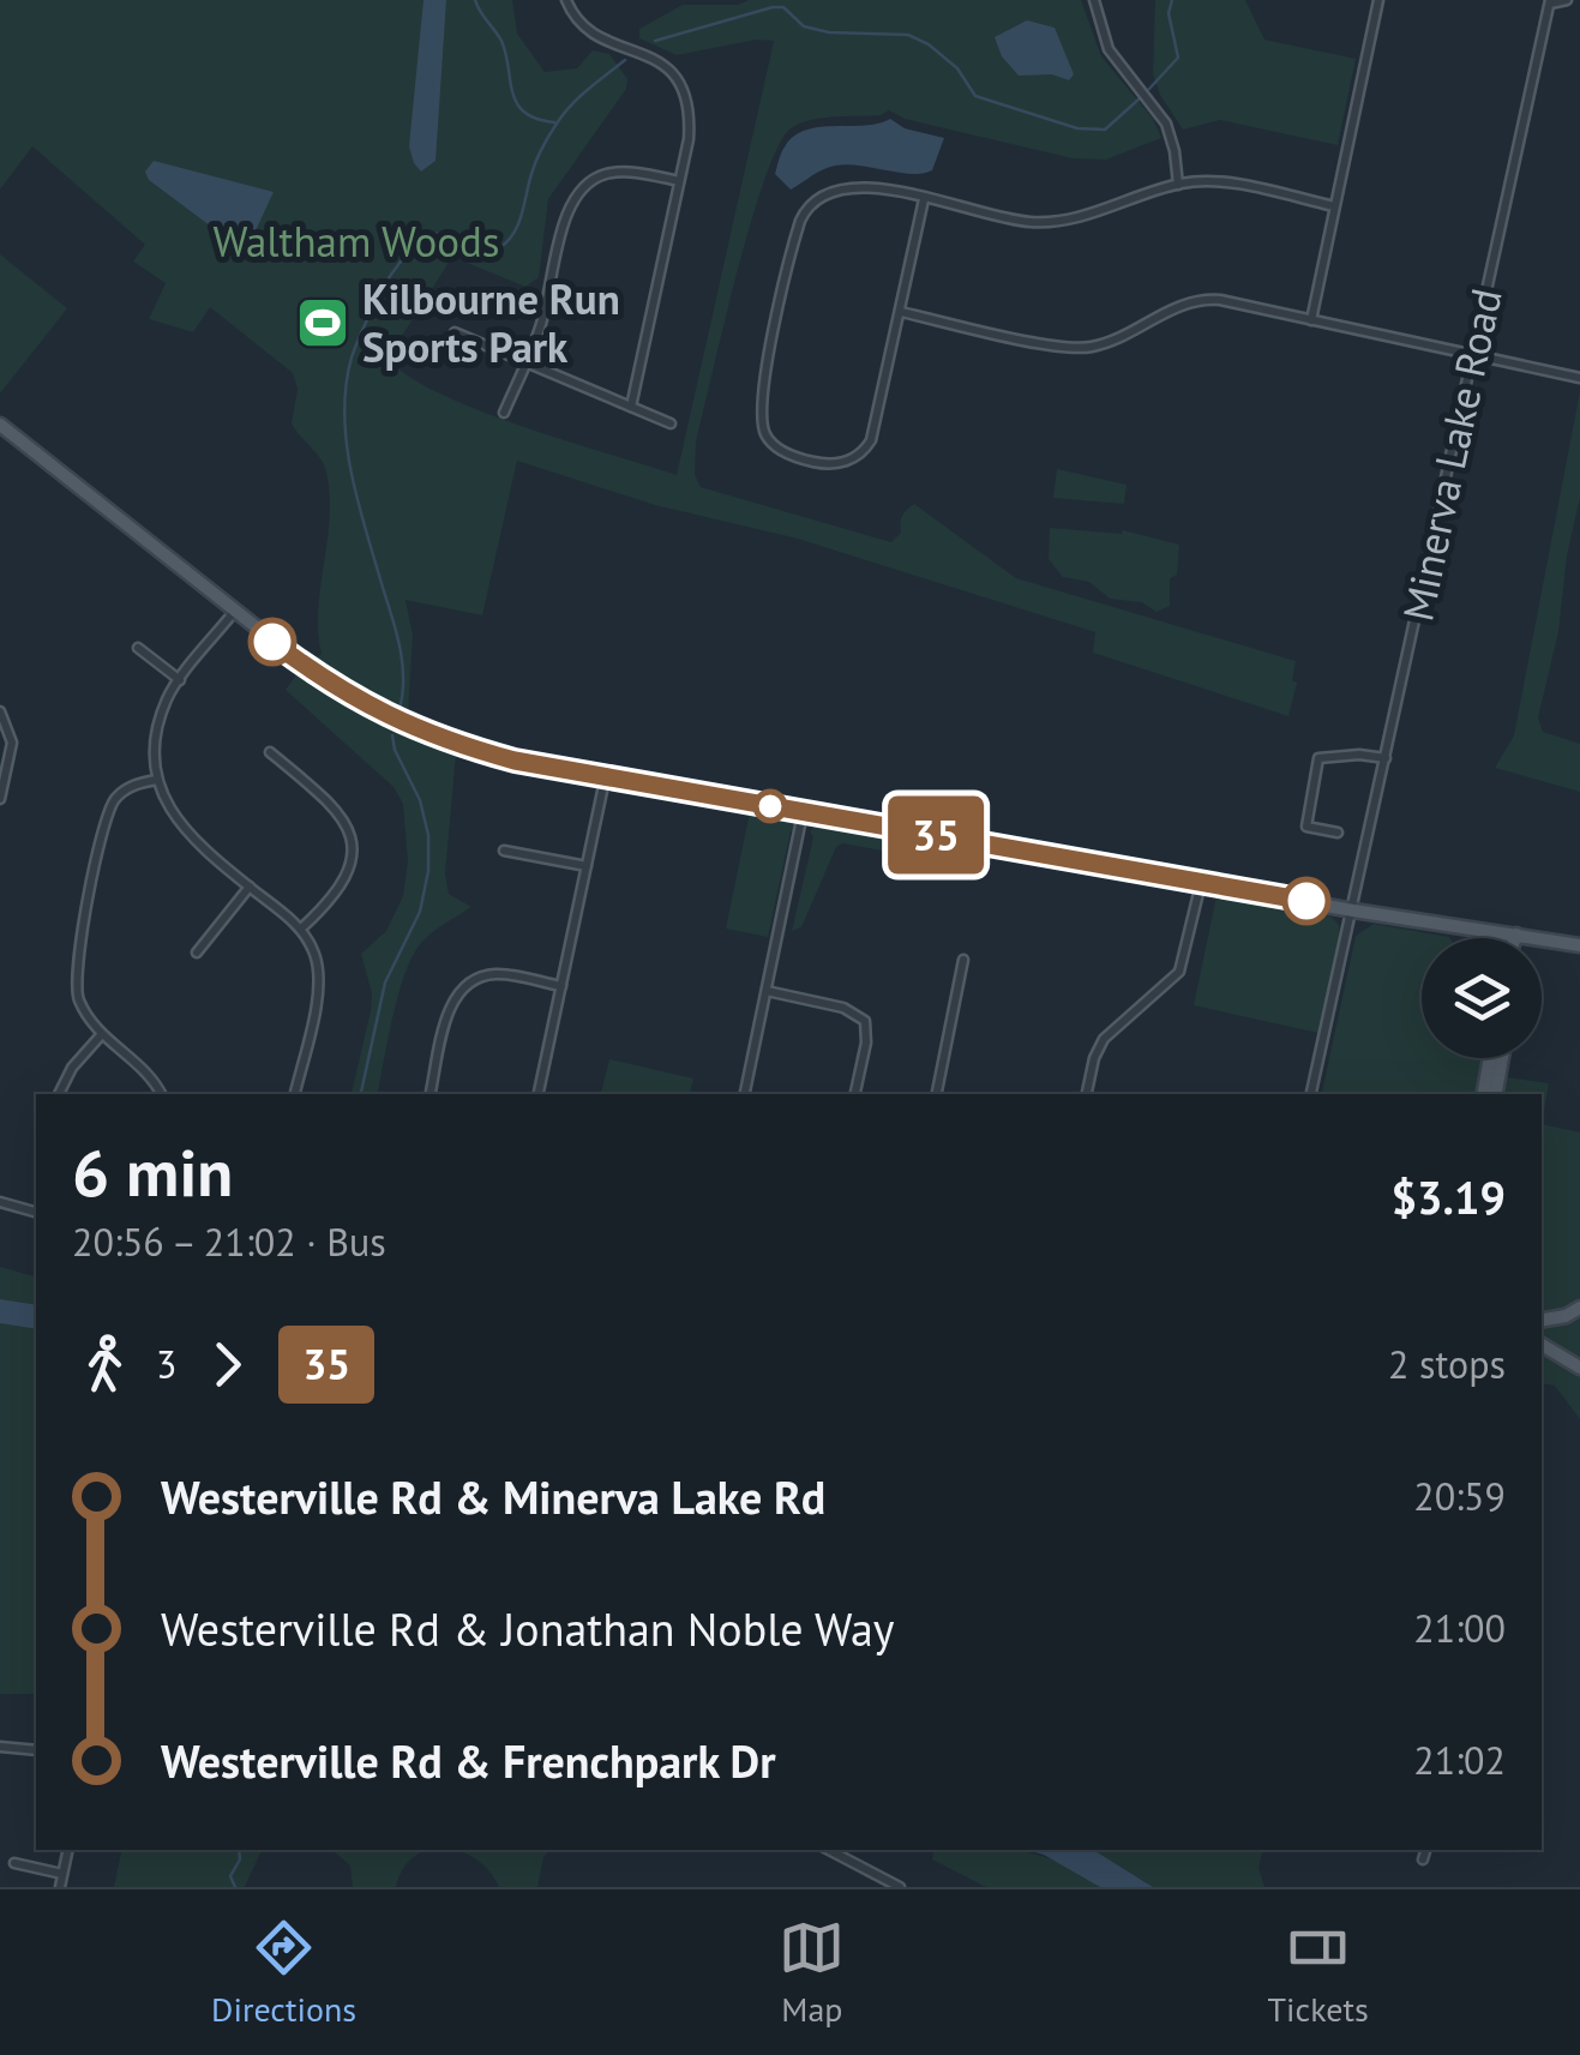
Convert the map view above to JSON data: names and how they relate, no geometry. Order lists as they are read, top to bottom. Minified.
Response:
{"streets":{"street":["Minerva Lake Road"]},"parks":["Waltham Woods"],"places":{"sports":["Kilbourne Run Sports Park"]},"lines":["bus line 35"],"page":{"on_map":"35","heading":["6 min","20:56 – 21:02 · Bus","$3.19"],"legs":["3","35","2 stops"],"list":[{"name":"Westerville Rd & Minerva Lake Rd","value":"20:59"},{"name":"Westerville Rd & Jonathan Noble Way","value":"21:00"},{"name":"Westerville Rd & Frenchpark Dr","value":"21:02"}],"tabs":["Directions","Map","Tickets"]}}
